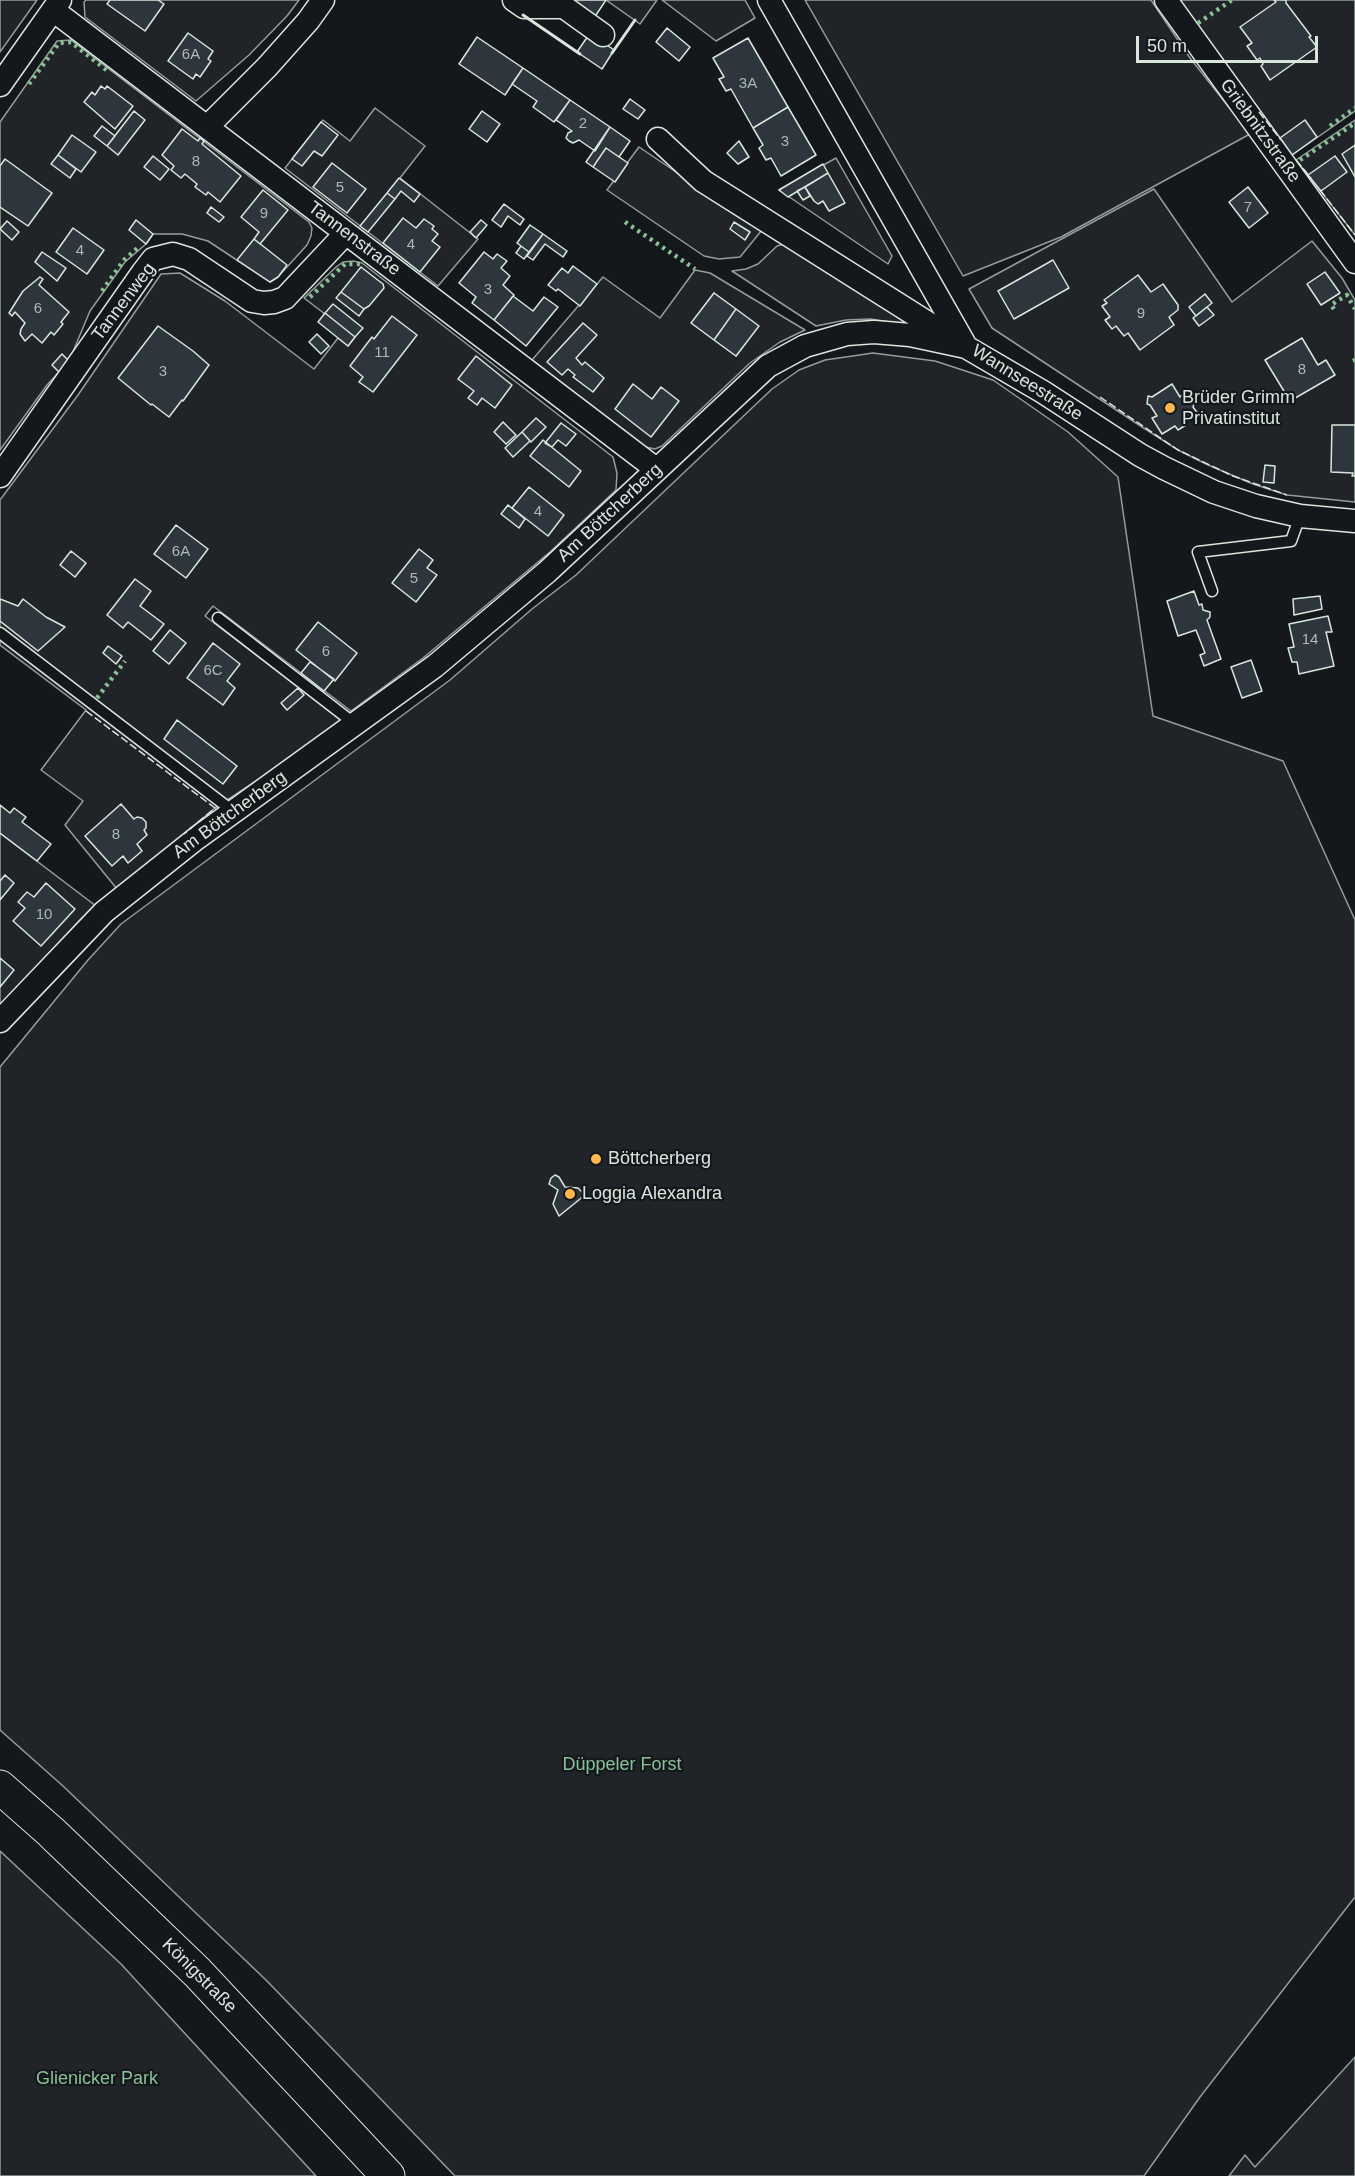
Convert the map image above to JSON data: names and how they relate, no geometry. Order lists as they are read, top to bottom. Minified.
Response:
{"streets":{"main road":["Königstraße"],"street":["Griebnitzstraße","Tannenstraße","Tannenweg","Wannseestraße","Am Böttcherberg"]},"crossings":[["Tannenstraße","Tannenweg"],["Tannenstraße","Am Böttcherberg"],["Wannseestraße","Am Böttcherberg"]],"parks":["Düppeler Forst","Glienicker Park"],"places":["Brüder Grimm Privatinstitut","Böttcherberg","Loggia Alexandra"],"house_numbers":["6A","3A","2","3","8","5","7","9","4","4","3","6","9","11","8","3","4","6A","5","14","6","6C","8","10"],"scale_bar":"50 m"}
